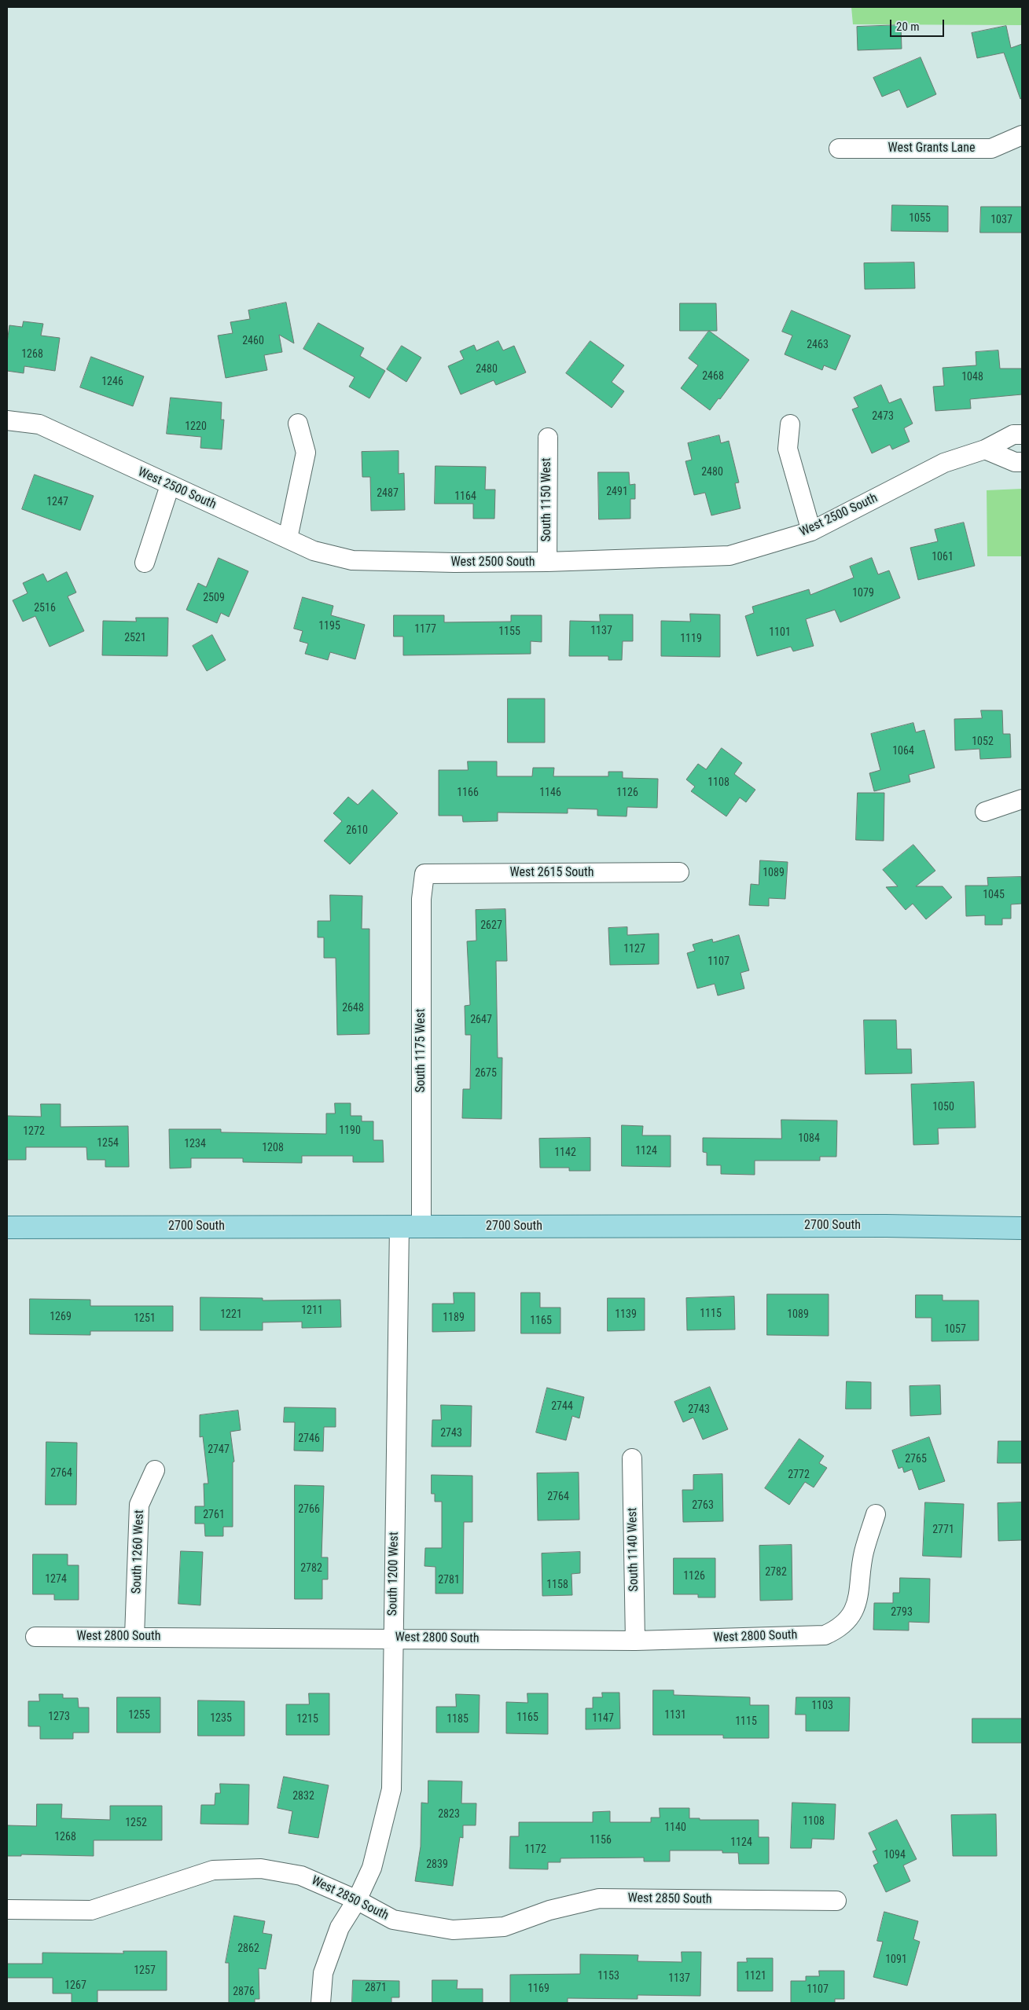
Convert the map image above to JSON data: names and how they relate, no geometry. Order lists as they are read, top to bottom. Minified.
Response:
{"streets":{"main road":["2700 South"],"street":["West Grants Lane","West 2500 South","South 1150 West","West 2615 South","South 1175 West","South 1140 West","South 1260 West","South 1200 West","West 2800 South","West 2850 South"]},"crossings":[["West 2500 South","South 1150 West"],["West 2615 South","South 1175 West"],["South 1175 West","2700 South"],["2700 South","South 1200 West"],["South 1140 West","West 2800 South"],["South 1260 West","West 2800 South"],["South 1200 West","West 2800 South"],["South 1200 West","West 2850 South"]],"house_numbers":["1055","1037","2460","2463","1268","2480","2468","1048","1246","2473","1220","2480","2491","2487","1164","1247","1061","1079","2509","2516","1195","1177","1137","1155","1101","2521","1119","1052","1064","1108","1166","1146","1126","2610","1089","1045","2627","1127","1107","2648","2647","2675","1050","1190","1272","1084","1254","1234","1208","1124","1142","1211","1115","1221","1139","1089","1269","1189","1251","1165","1057","2744","2743","2743","2746","2747","2765","2764","2772","2764","2763","2766","2761","2771","2782","2782","1126","1274","2781","1158","2793","1103","1255","1131","1273","1165","1235","1147","1215","1185","1115","2832","2823","1108","1252","1140","1268","1156","1124","1172","1094","2839","2862","1091","1257","1153","1121","1137","1267","2871","1169","1107","2876"],"scale_bar":"20 m"}
